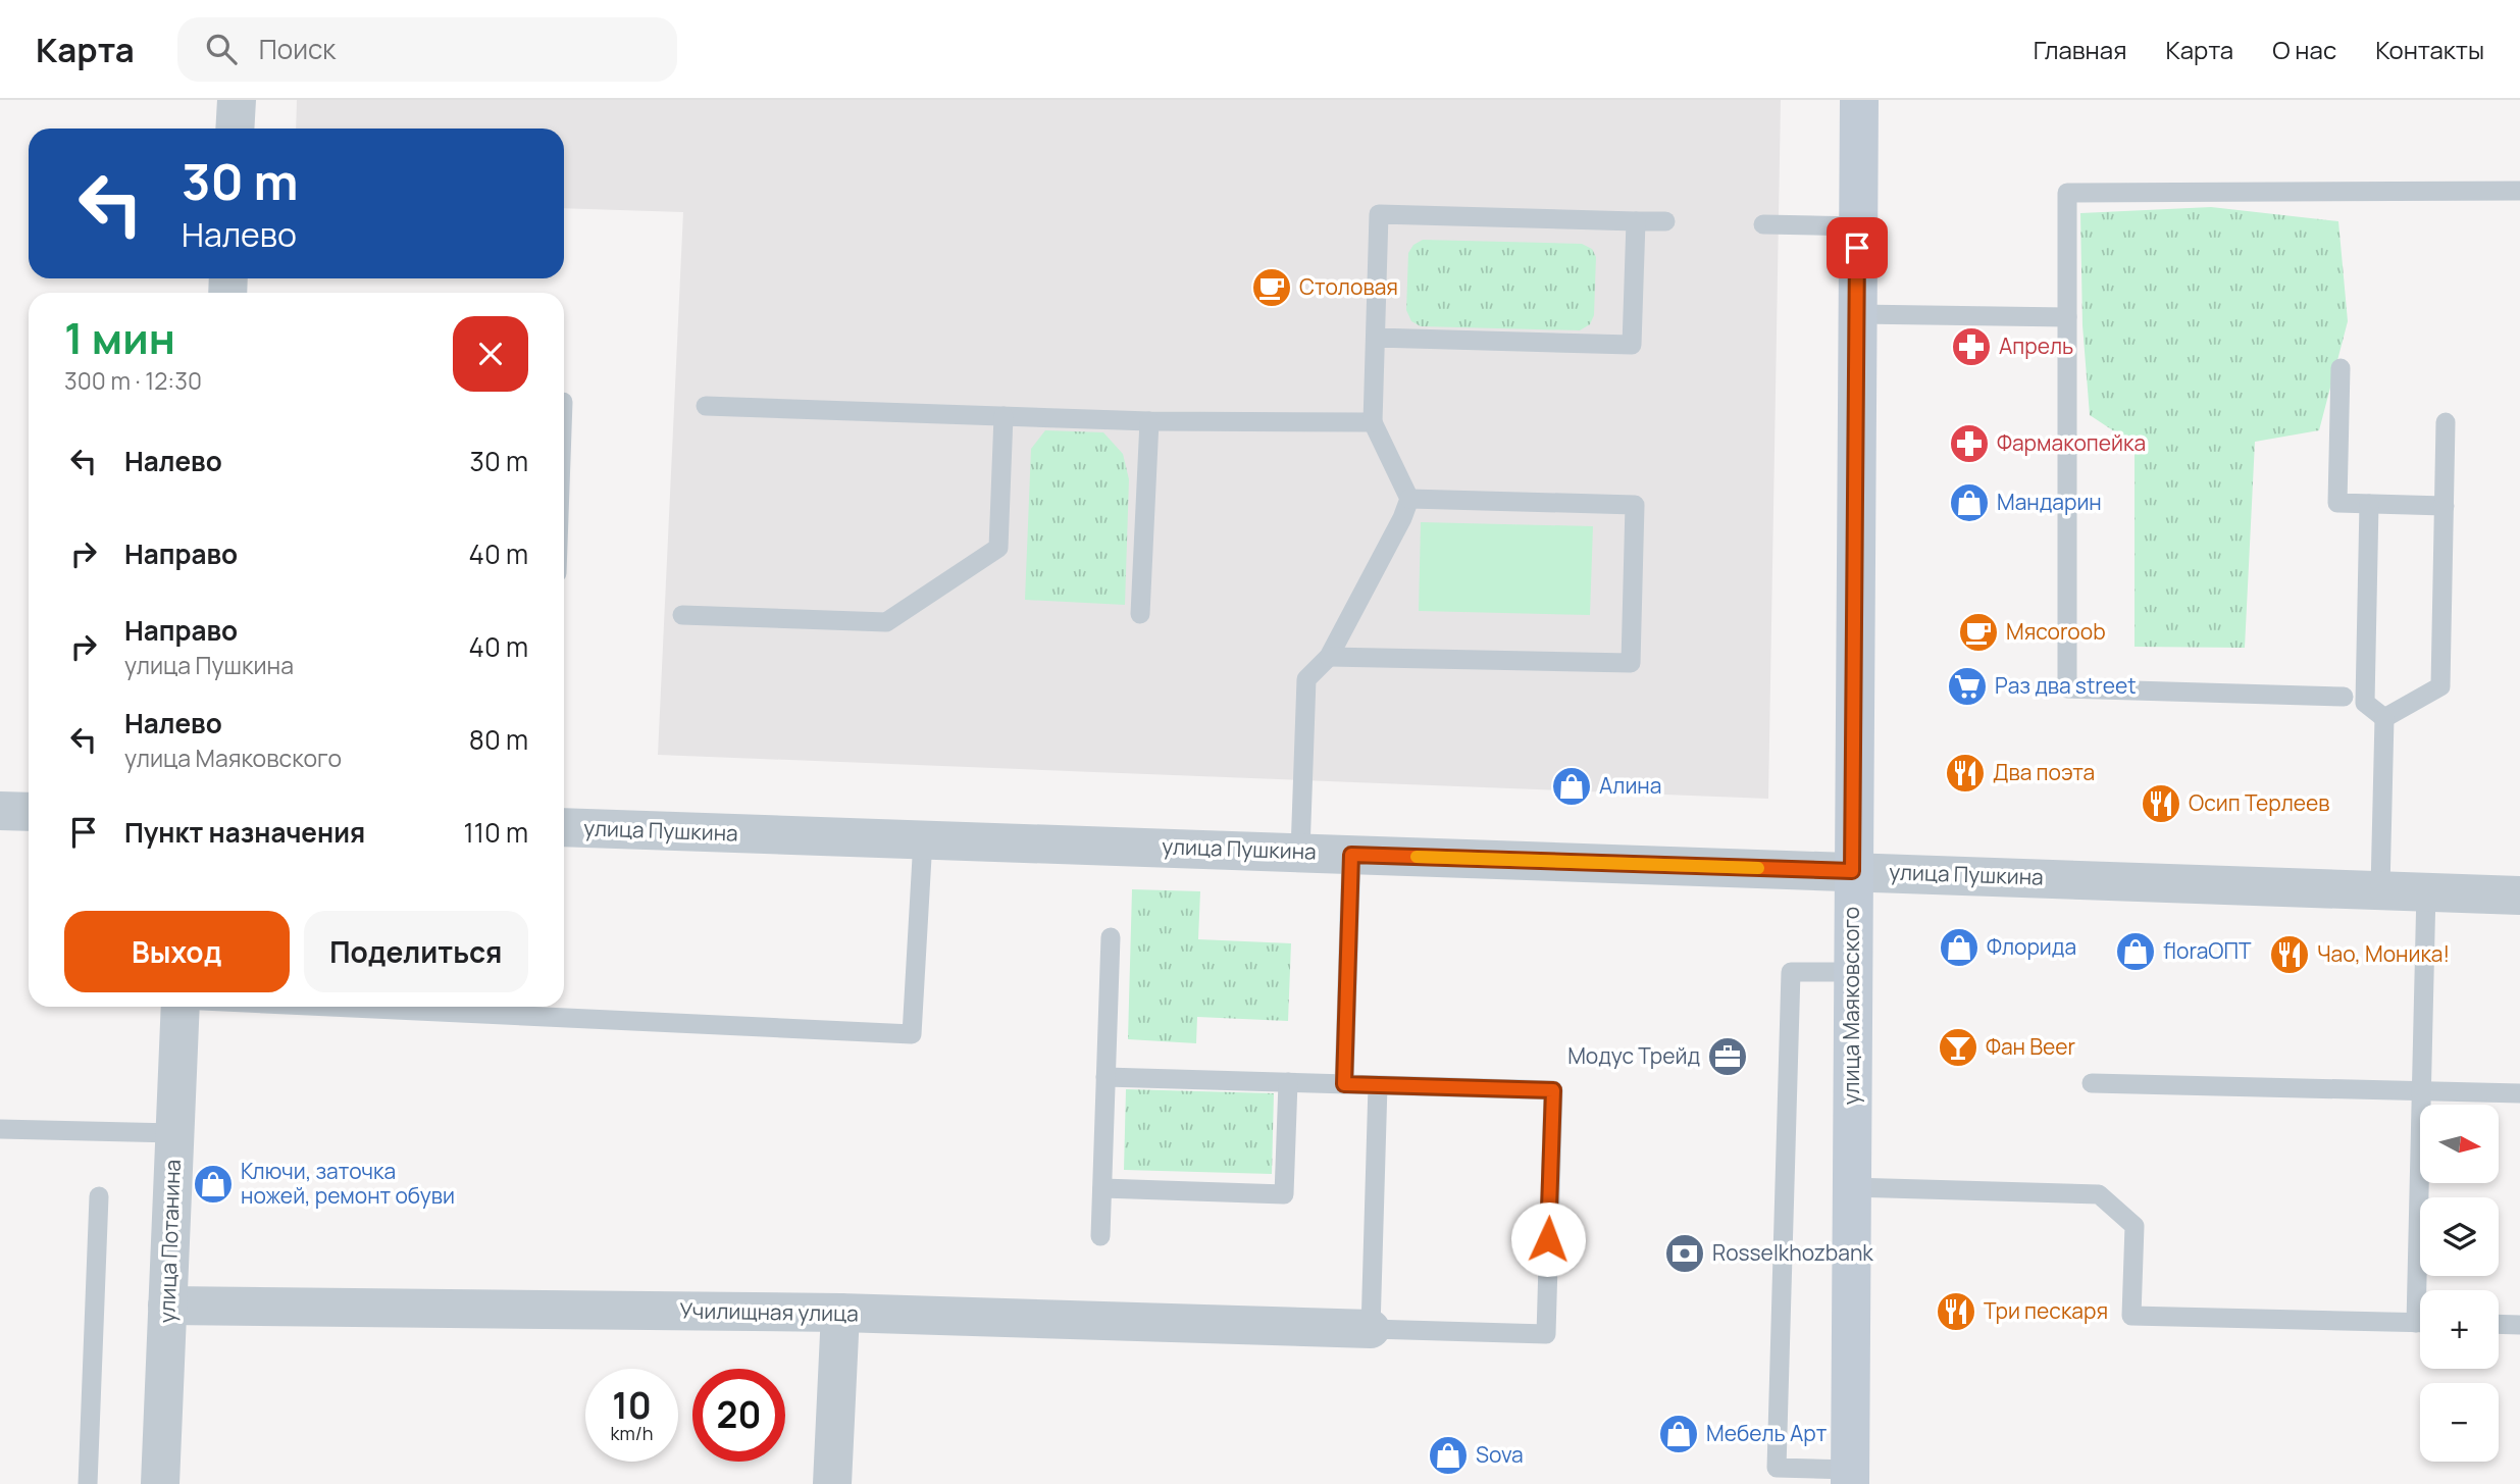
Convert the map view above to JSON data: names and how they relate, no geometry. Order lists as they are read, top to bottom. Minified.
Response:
{"streets":{"main road":["улица Маяковского"],"street":["улица Пушкина","улица Потанина","Училищная улица"]},"crossings":[["улица Пушкина","улица Маяковского"],["улица Потанина","Училищная улица"]],"places":{"cafe":["Столовая","Мясоroob"],"pharmacy":["Апрель","Фармакопейка"],"shop":["Мандарин","Алина","Флорида","floraОПТ","Ключи, заточка ножей, ремонт обуви","Мебель Арт","Sova"],"supermarket":["Раз два street"],"restaurant":["Два поэта","Осип Терлеев","Чао, Моника!","Три пескаря"],"bar":["Фан Beer"],"office":["Модус Трейд"],"bank":["Rosselkhozbank"]},"north":"right","page":{"header":"Карта","search":"Поиск","nav":["Главная","Карта","О нас","Контакты"],"turn":["30 m","Налево"],"heading":["1 мин","300 m · 12:30"],"list":[{"name":"Налево","value":"30 m"},{"name":"Направо","value":"40 m"},{"name":"Направо","note":"улица Пушкина","value":"40 m"},{"name":"Налево","note":"улица Маяковского","value":"80 m"},{"name":"Пункт назначения","value":"110 m"}],"buttons":["Выход","Поделиться"],"map_buttons":["+","−"],"speed":"10 km/h","limit":"20"}}
